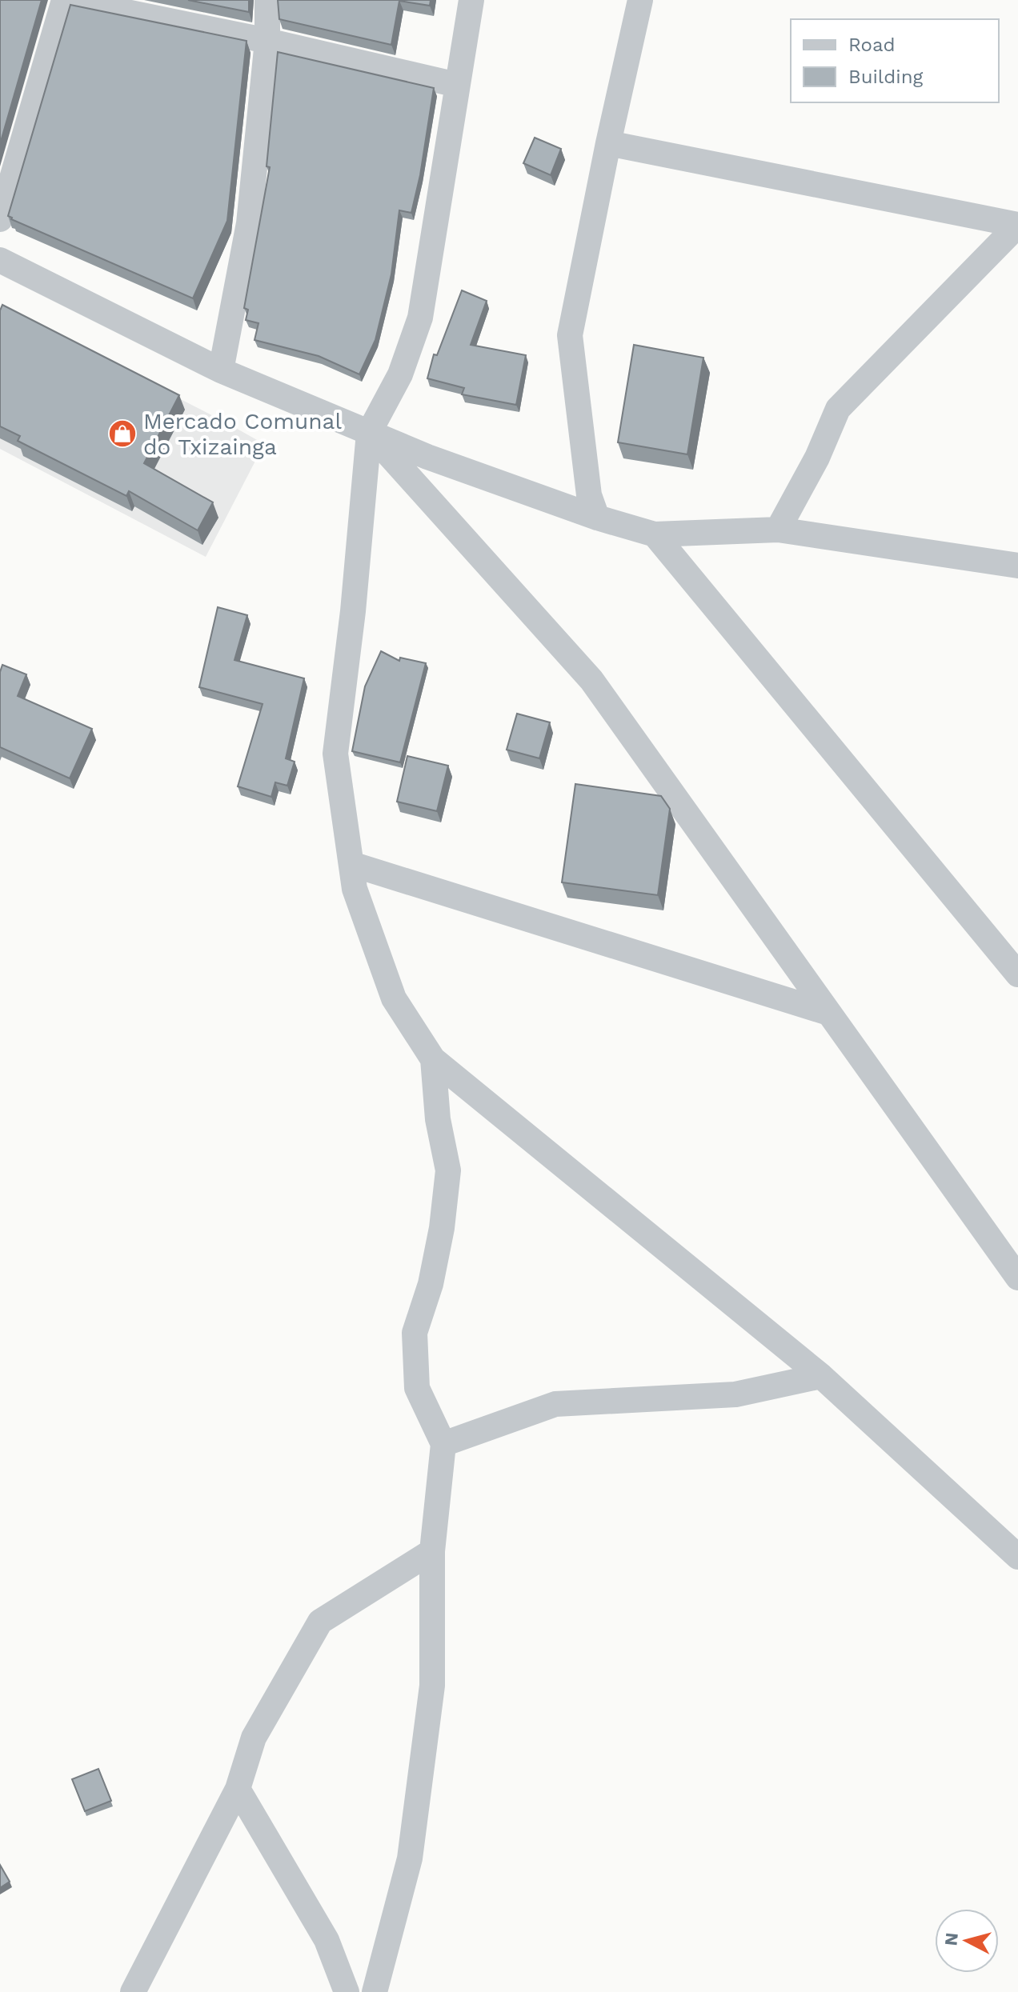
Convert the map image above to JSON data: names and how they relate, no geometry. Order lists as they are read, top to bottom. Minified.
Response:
{"places":{"shop":["Mercado Comunal do Txizainga"]},"legend":["Road","Building"],"north":"left"}
